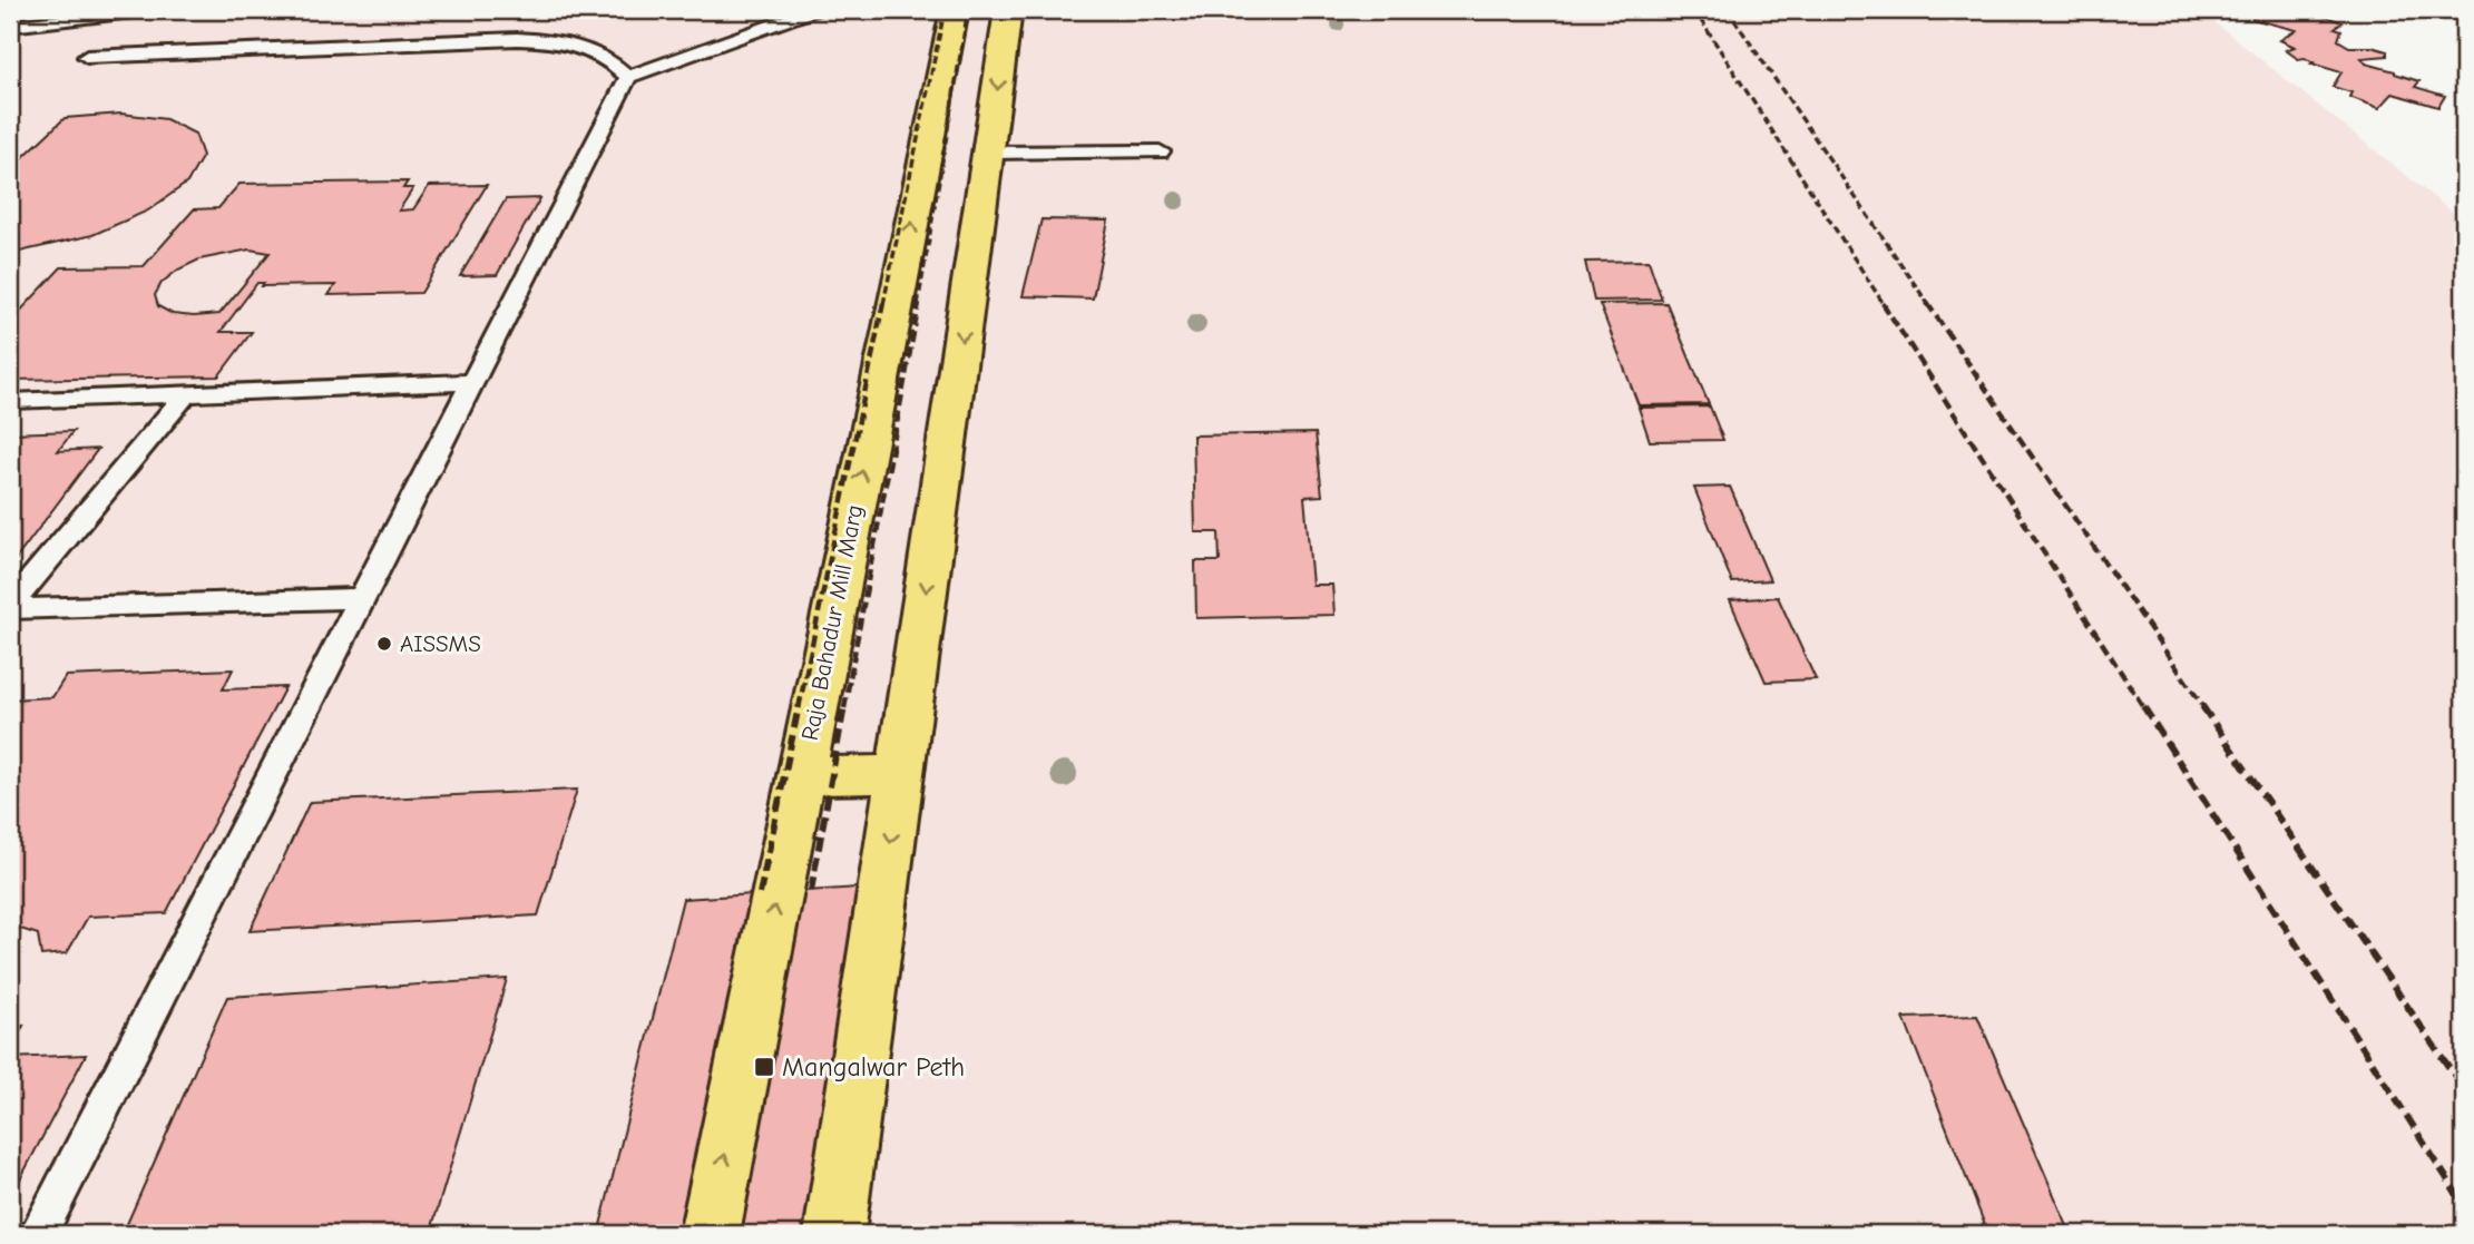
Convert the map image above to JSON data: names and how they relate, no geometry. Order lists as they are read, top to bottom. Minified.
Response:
{"streets":{"highway":["Raja Bahadur Mill Marg"]},"places":{"other":["AISSMS"],"transit":["Mangalwar Peth"]}}
